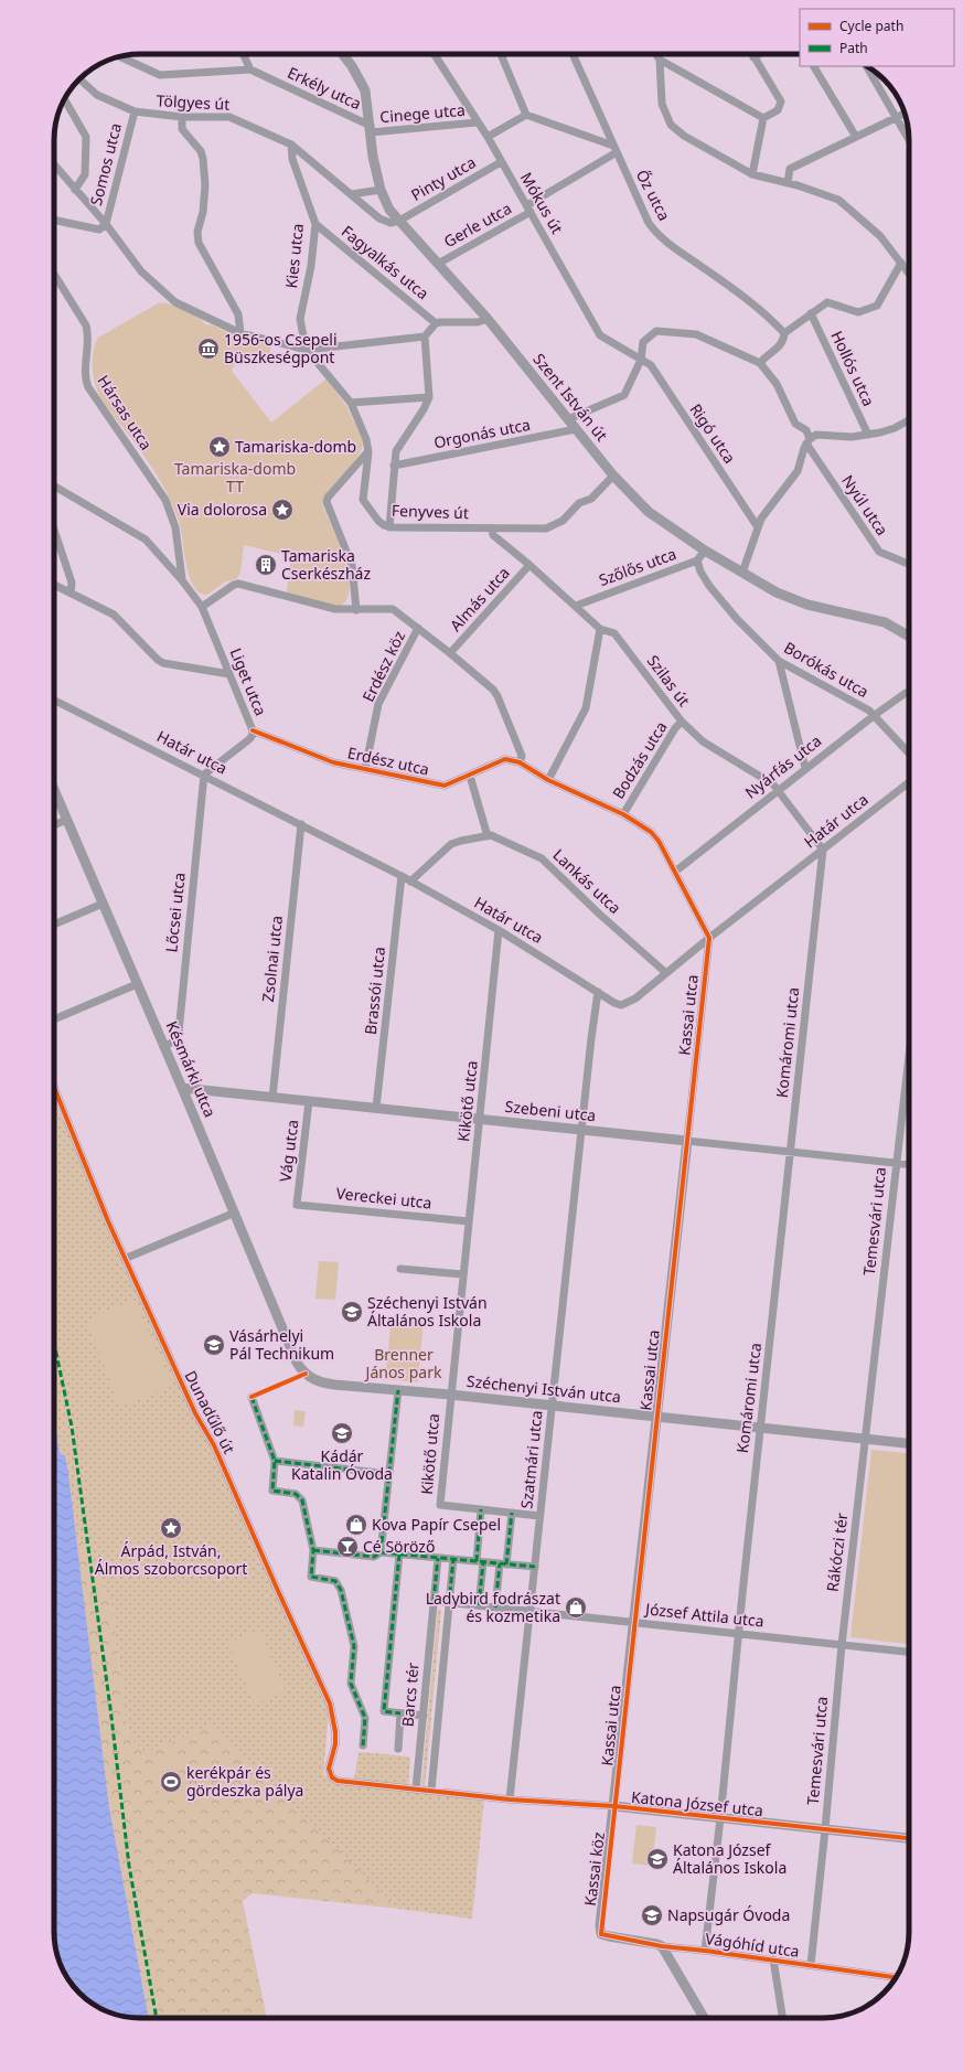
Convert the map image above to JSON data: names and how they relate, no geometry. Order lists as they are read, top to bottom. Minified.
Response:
{"streets":{"street":["Erkély utca","Tölgyes út","Cinege utca","Somos utca","Pinty utca","Őz utca","Mókus út","Gerle utca","Kies utca","Fagyalkás utca","Hollós utca","Szent István út","Hársas utca","Orgonás utca","Rigó utca","Nyúl utca","Fenyves út","Szőlős utca","Almás utca","Erdész köz","Borókás utca","Szilas út","Liget utca","Határ utca","Bodzás utca","Erdész utca","Nyárfás utca","Lankás utca","Lőcsei utca","Zsolnai utca","Brassói utca","Kassai utca","Komáromi utca","Késmárki utca","Kikötő utca","Szebeni utca","Vág utca","Vereckei utca","Temesvári utca","Széchenyi István utca","Dunadűlő út","Szatmári utca","Rákóczi tér","József Attila utca","Barcs tér","Katona József utca","Kassai köz","Vágóhíd utca"]},"crossings":[["Erkély utca","Cinege utca"],["Erkély utca","Szent István út"],["Tölgyes út","Somos utca"],["Tölgyes út","Pinty utca"],["Tölgyes út","Kies utca"],["Tölgyes út","Szent István út"],["Cinege utca","Mókus út"],["Cinege utca","Szent István út"],["Pinty utca","Mókus út"],["Pinty utca","Szent István út"],["Őz utca","Gerle utca"],["Mókus út","Gerle utca"],["Mókus út","Rigó utca"],["Gerle utca","Szent István út"],["Kies utca","Fagyalkás utca"],["Kies utca","Fenyves út"],["Szent István út","Orgonás utca"],["Szent István út","Fenyves út"],["Szent István út","Szőlős utca"],["Hársas utca","Liget utca"],["Fenyves út","Szilas út"],["Szőlős utca","Borókás utca"],["Szőlős utca","Szilas út"],["Almás utca","Szilas út"],["Erdész köz","Erdész utca"],["Borókás utca","Nyárfás utca"],["Szilas út","Határ utca"],["Szilas út","Bodzás utca"],["Szilas út","Nyárfás utca"],["Szilas út","Komáromi utca"],["Liget utca","Határ utca"],["Liget utca","Erdész utca"],["Liget utca","Lőcsei utca"],["Határ utca","Lankás utca"],["Határ utca","Lőcsei utca"],["Határ utca","Zsolnai utca"],["Határ utca","Brassói utca"],["Határ utca","Kassai utca"],["Határ utca","Komáromi utca"],["Határ utca","Kikötő utca"],["Határ utca","Szatmári utca"],["Lőcsei utca","Késmárki utca"],["Zsolnai utca","Szebeni utca"],["Brassói utca","Szebeni utca"],["Kassai utca","Szebeni utca"],["Kassai utca","Széchenyi István utca"],["Kassai utca","József Attila utca"],["Kassai utca","Katona József utca"],["Kassai utca","Kassai köz"],["Komáromi utca","Szebeni utca"],["Komáromi utca","Széchenyi István utca"],["Komáromi utca","József Attila utca"],["Komáromi utca","Katona József utca"],["Komáromi utca","Vágóhíd utca"],["Késmárki utca","Szebeni utca"],["Késmárki utca","Széchenyi István utca"],["Kikötő utca","Szebeni utca"],["Kikötő utca","Vereckei utca"],["Kikötő utca","Széchenyi István utca"],["Szebeni utca","Vág utca"],["Szebeni utca","Temesvári utca"],["Szebeni utca","Szatmári utca"],["Vág utca","Vereckei utca"],["Temesvári utca","Széchenyi István utca"],["Temesvári utca","Rákóczi tér"],["Temesvári utca","József Attila utca"],["Temesvári utca","Katona József utca"],["Temesvári utca","Vágóhíd utca"],["Széchenyi István utca","Szatmári utca"],["Széchenyi István utca","Rákóczi tér"],["Dunadűlő út","Katona József utca"],["Szatmári utca","József Attila utca"],["Szatmári utca","Katona József utca"],["Rákóczi tér","József Attila utca"],["József Attila utca","Barcs tér"],["Barcs tér","Katona József utca"],["Katona József utca","Kassai köz"],["Kassai köz","Vágóhíd utca"]],"parks":["Tamariska-domb TT","Brenner János park"],"places":{"museum":["1956-os Csepeli Büszkeségpont"],"place":["Tamariska-domb","Via dolorosa","Árpád, István, Álmos szoborcsoport"],"building":["Tamariska Cserkészház"],"school or university":["Széchenyi István Általános Iskola","Vásárhelyi Pál Technikum","Kádár Katalin Óvoda","Katona József Általános Iskola","Napsugár Óvoda"],"shop":["Kova Papír Csepel","Ladybird fodrászat és kozmetika"],"bar":["Cé Söröző"],"sports":["kerékpár és gördeszka pálya"]},"legend":["Cycle path","Path"]}
